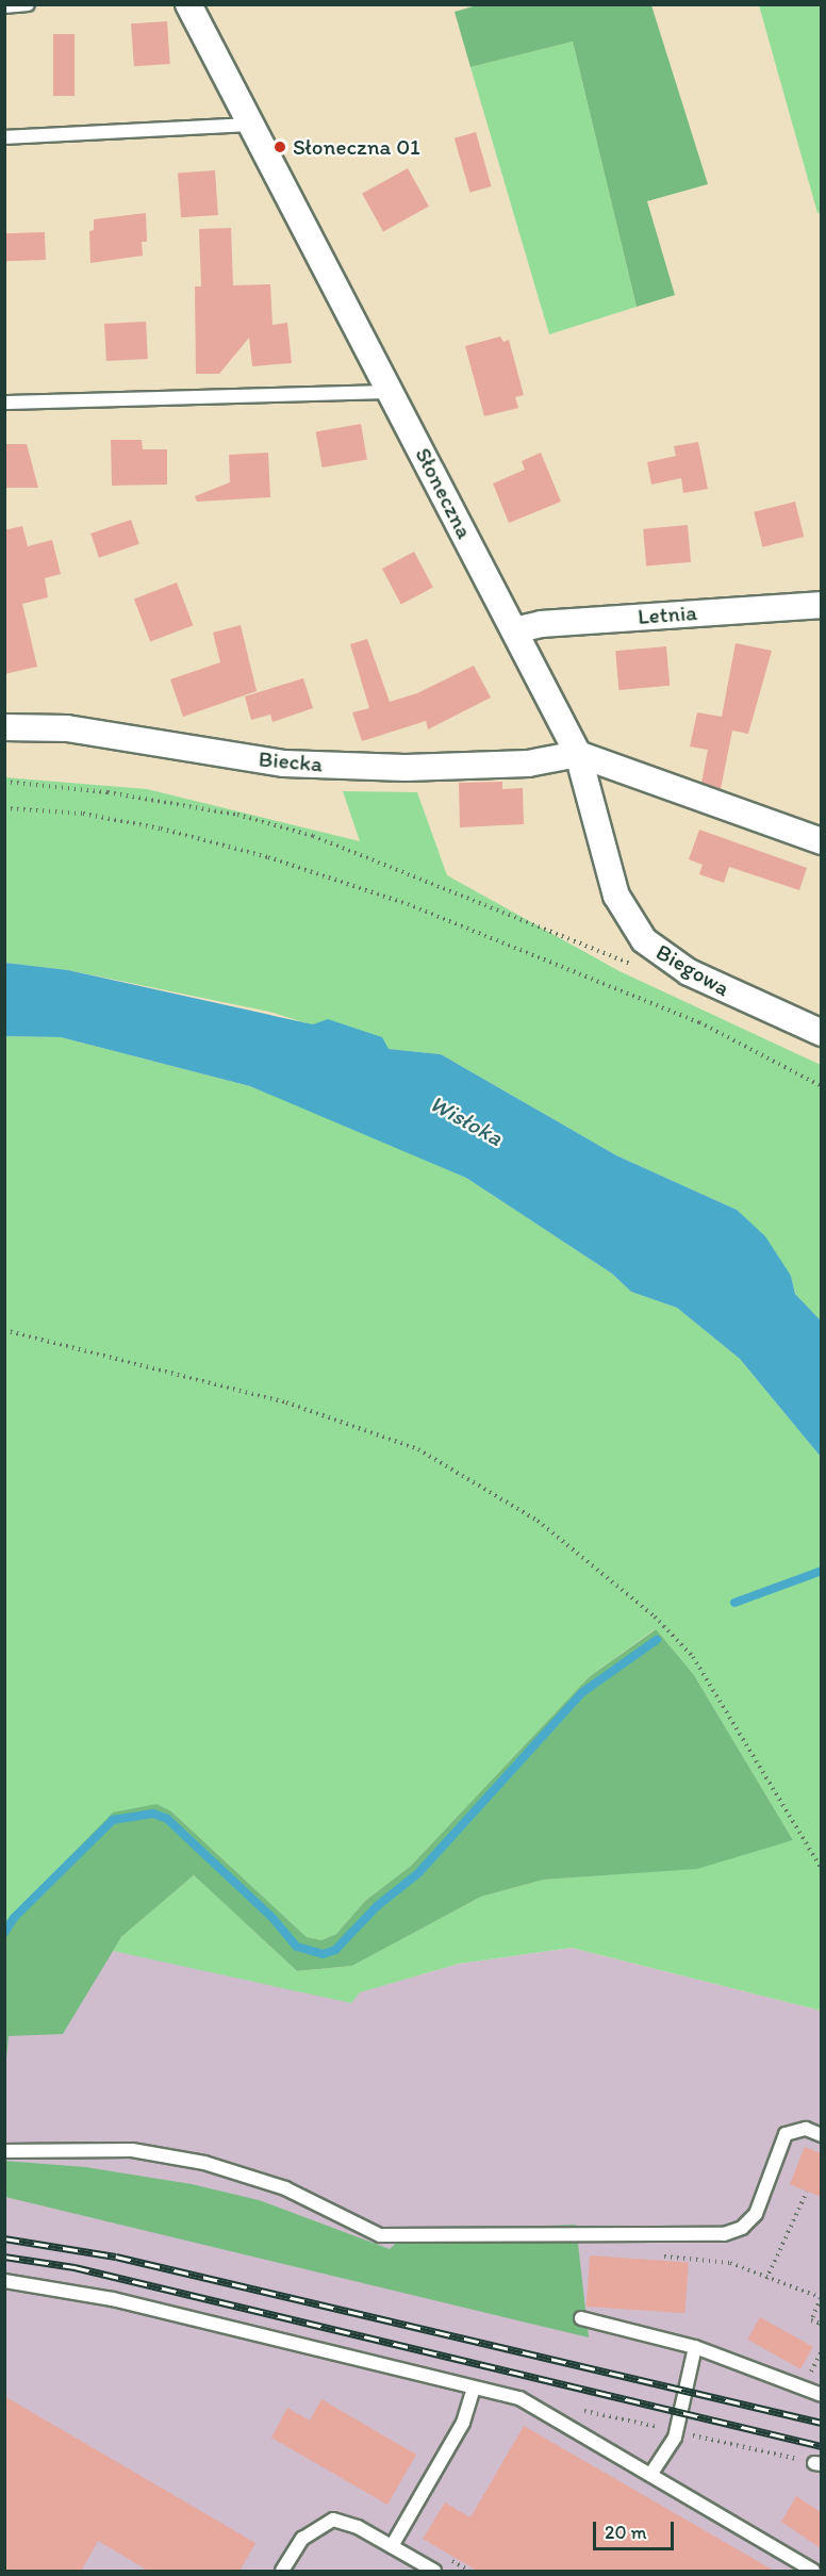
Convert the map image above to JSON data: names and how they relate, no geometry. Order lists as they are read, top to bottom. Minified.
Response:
{"streets":{"street":["Słoneczna","Letnia","Biecka","Biegowa"]},"crossings":[["Słoneczna","Letnia"],["Słoneczna","Biecka"],["Słoneczna","Biegowa"],["Biecka","Biegowa"]],"water":["Wisłoka"],"places":["Słoneczna 01"],"scale_bar":"20 m"}
